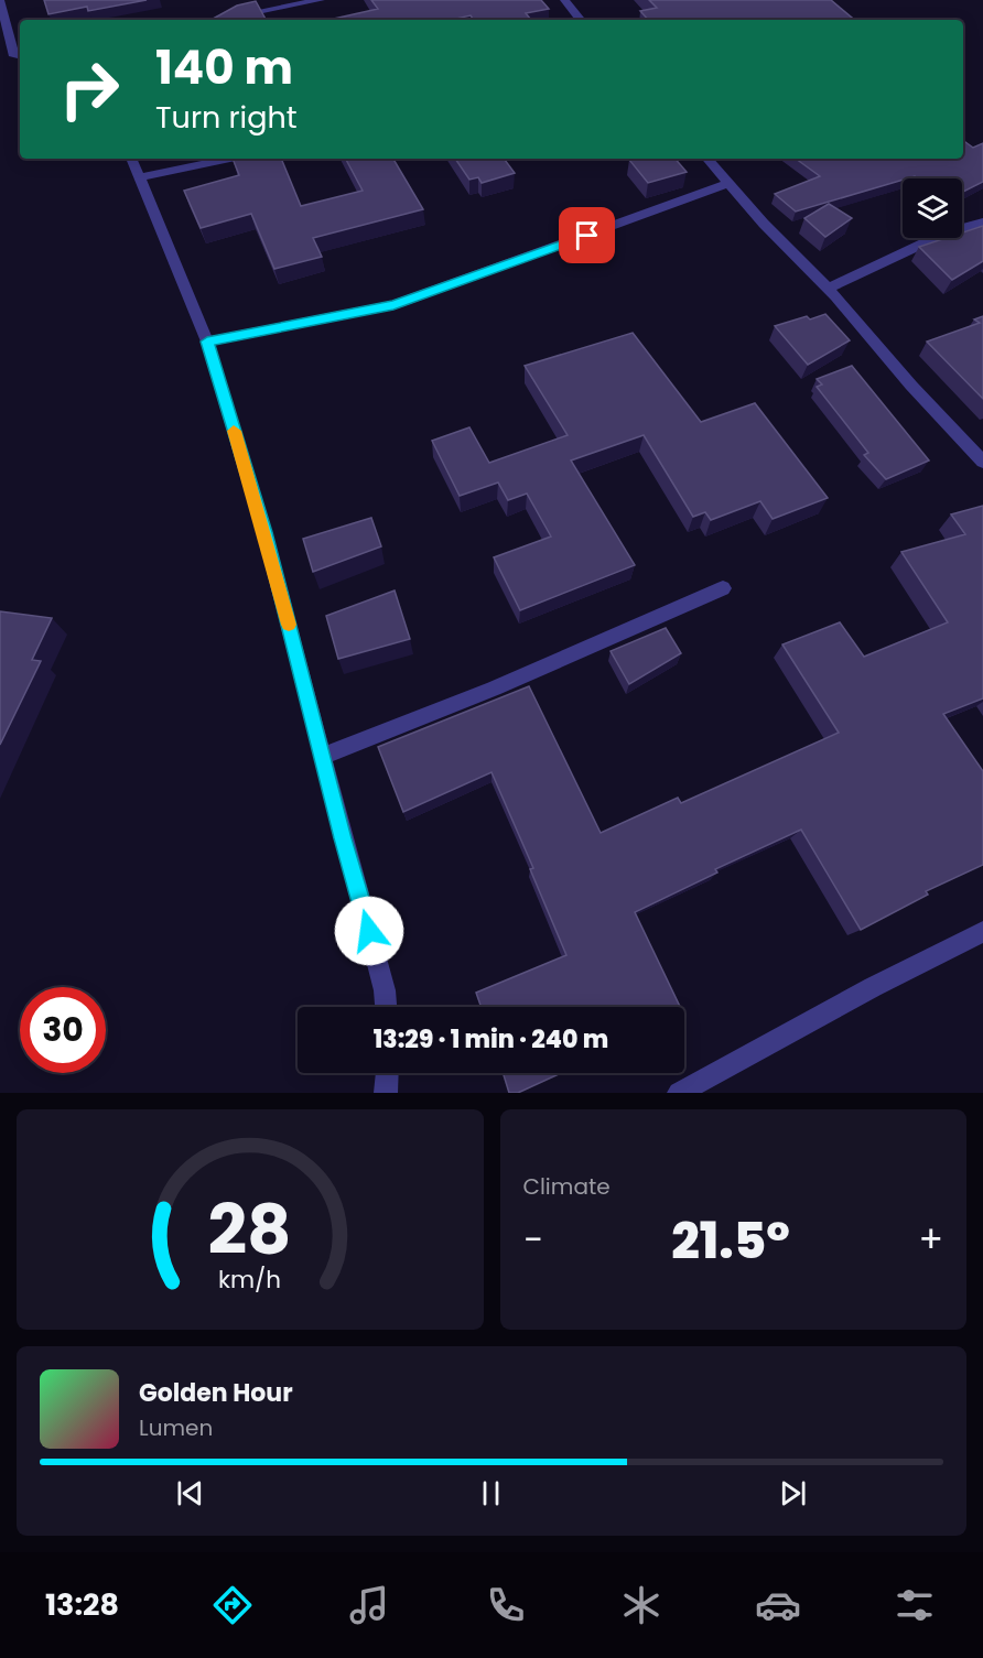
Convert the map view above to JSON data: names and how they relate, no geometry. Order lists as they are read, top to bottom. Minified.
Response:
{"page":{"turn":["140 m","Turn right"],"limit":"30","trip":"13:29 · 1 min · 240 m","tile":"Climate","heat":["−","21.5°","+"],"song":["Golden Hour","Lumen"],"tabs":"13:28","gauge":["28","km/h"]}}
